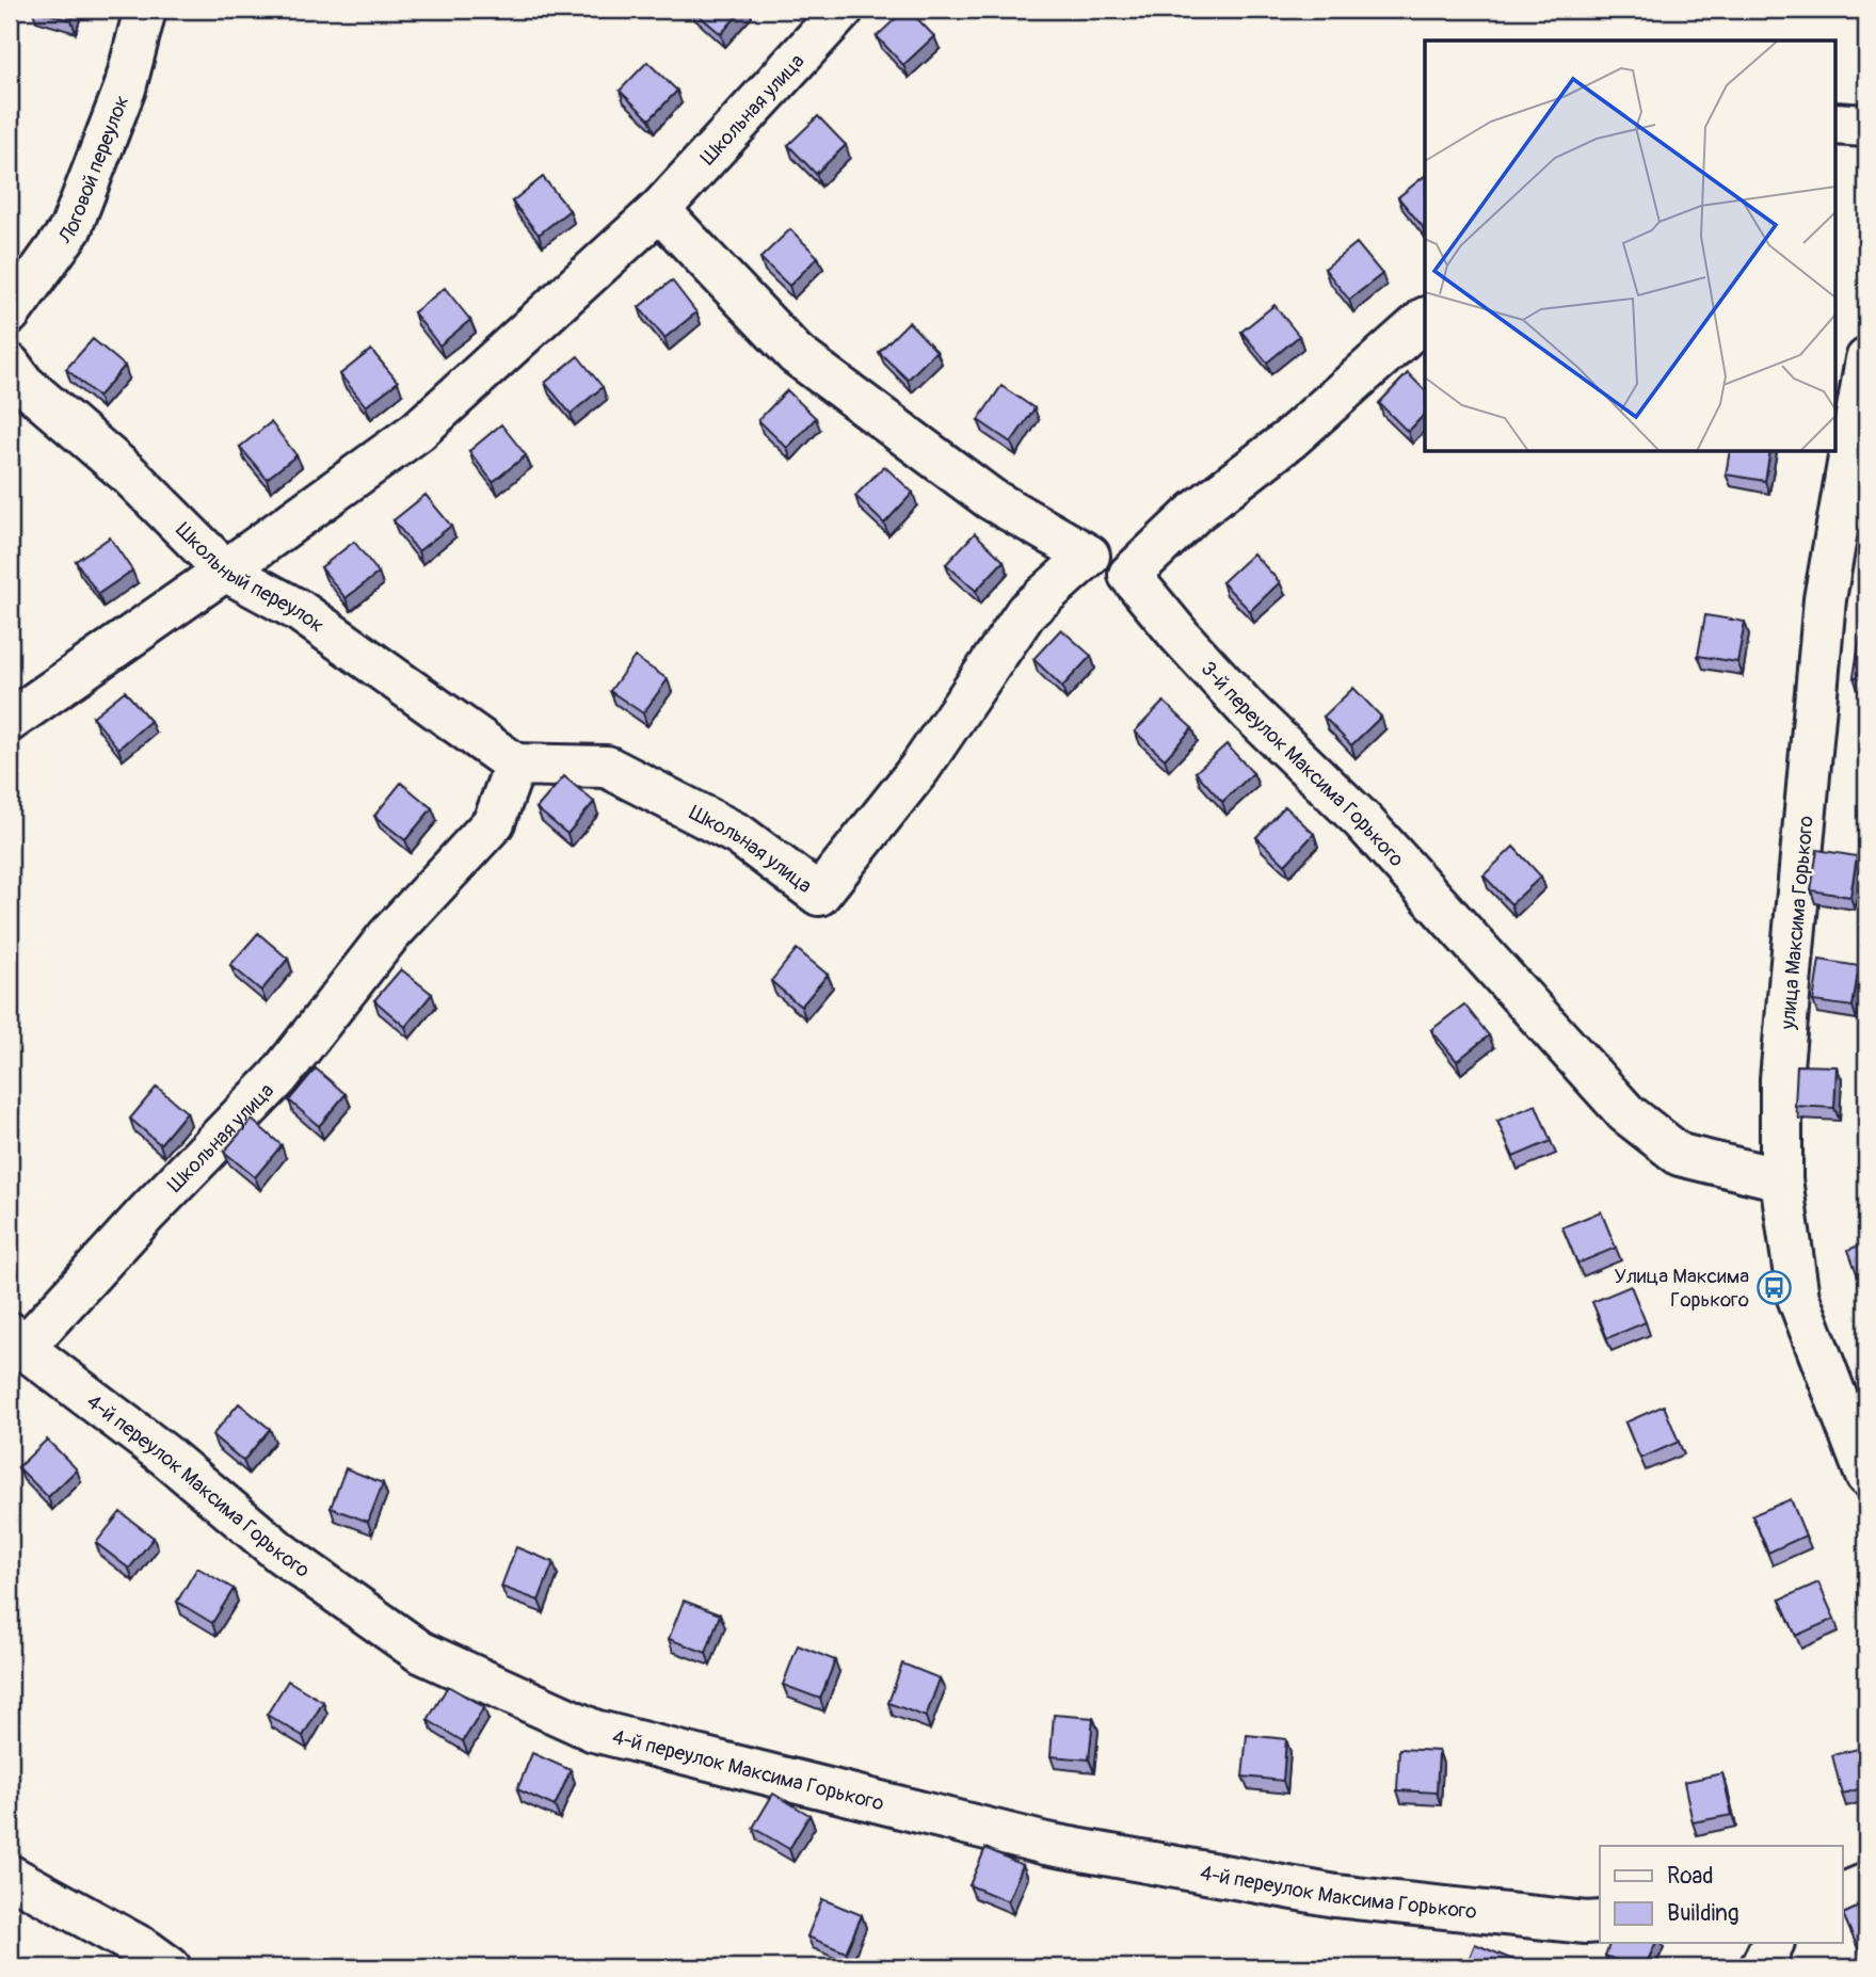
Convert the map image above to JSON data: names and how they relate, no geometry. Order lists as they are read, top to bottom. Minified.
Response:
{"streets":{"street":["Школьная улица","Логовой переулок","Школьный переулок","3-й переулок Максима Горького","улица Максима Горького","4-й переулок Максима Горького"]},"crossings":[["Школьная улица","Школьный переулок"],["Школьная улица","4-й переулок Максима Горького"],["3-й переулок Максима Горького","улица Максима Горького"]],"places":{"bus stop":["Улица Максима Горького"]},"legend":["Road","Building"]}
